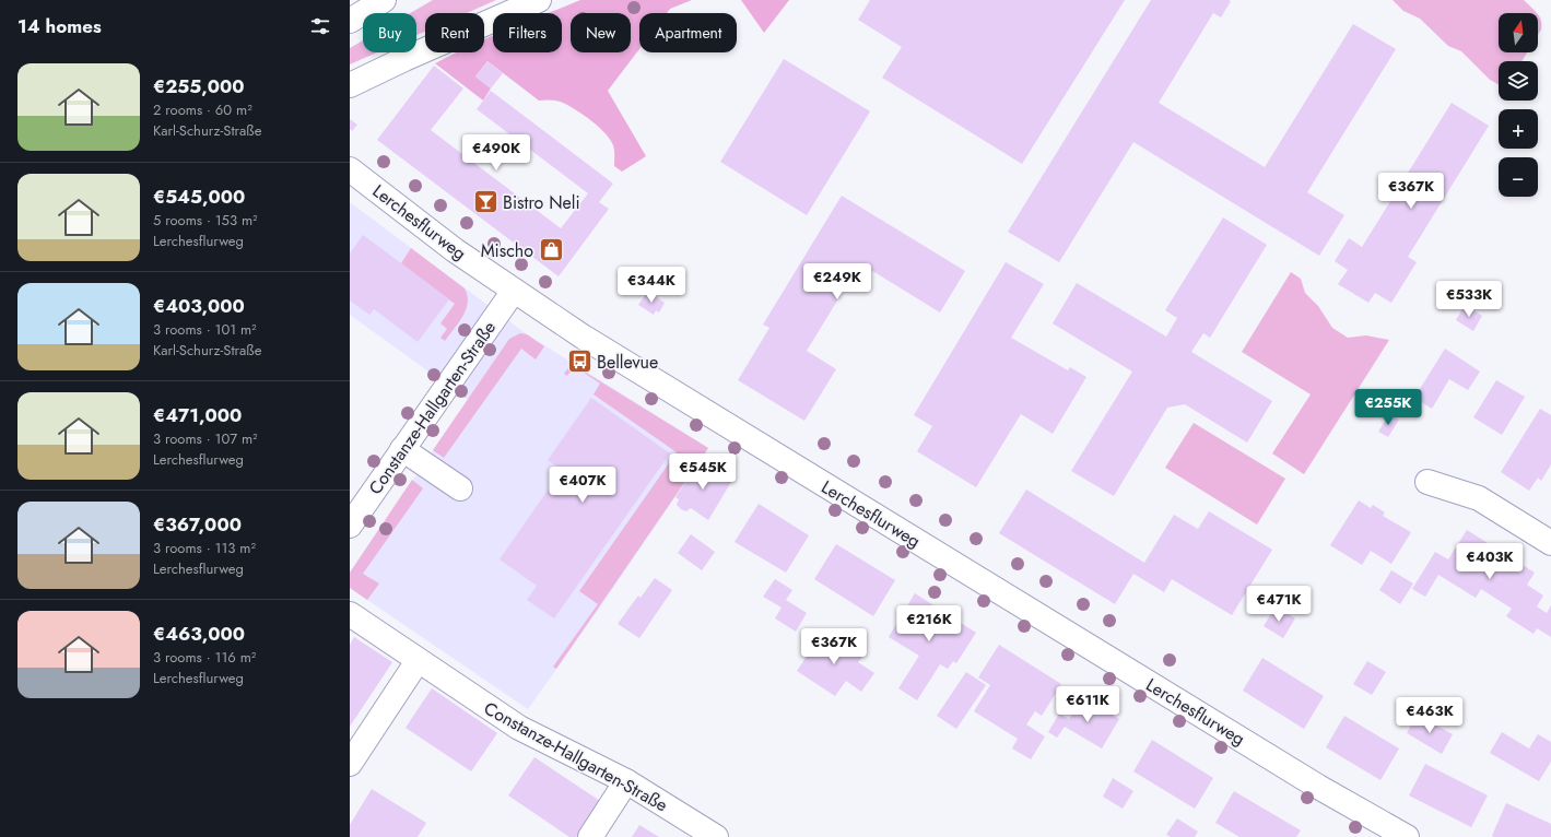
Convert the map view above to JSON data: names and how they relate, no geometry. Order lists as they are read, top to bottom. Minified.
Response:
{"streets":{"street":["Lerchesflurweg","Constanze-Hallgarten-Straße"]},"crossings":[["Lerchesflurweg","Constanze-Hallgarten-Straße"]],"places":{"bar":["Bistro Neli"],"shop":["Mischo"],"bus stop":["Bellevue"]},"north":"top","page":{"heading":"14 homes","map_buttons":["+","−"],"chip":["Buy","Rent","Filters","New","Apartment"],"list":[{"name":"€255,000","note":"2 rooms · 60 m² · Karl-Schurz-Straße"},{"name":"€545,000","note":"5 rooms · 153 m² · Lerchesflurweg"},{"name":"€403,000","note":"3 rooms · 101 m² · Karl-Schurz-Straße"},{"name":"€471,000","note":"3 rooms · 107 m² · Lerchesflurweg"},{"name":"€367,000","note":"3 rooms · 113 m² · Lerchesflurweg"},{"name":"€463,000","note":"3 rooms · 116 m² · Lerchesflurweg"}],"price":["€490K","€367K","€249K","€344K","€533K","€255K","€545K","€407K","€403K","€471K","€216K","€367K","€611K","€463K"]}}
